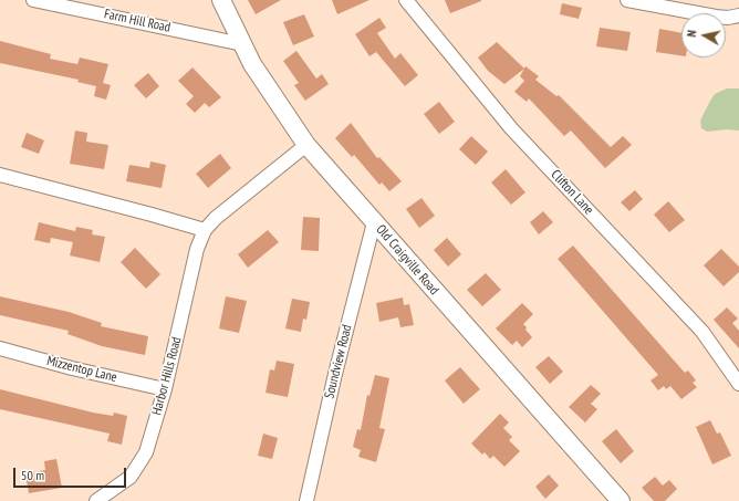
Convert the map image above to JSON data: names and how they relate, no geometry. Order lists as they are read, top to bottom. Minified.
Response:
{"streets":{"street":["Farm Hill Road","Clifton Lane","Old Craigville Road","Soundview Road","Mizzentop Lane","Harbor Hills Road"]},"crossings":[["Farm Hill Road","Old Craigville Road"],["Old Craigville Road","Soundview Road"],["Old Craigville Road","Harbor Hills Road"],["Mizzentop Lane","Harbor Hills Road"]],"scale_bar":"50 m","north":"left"}
